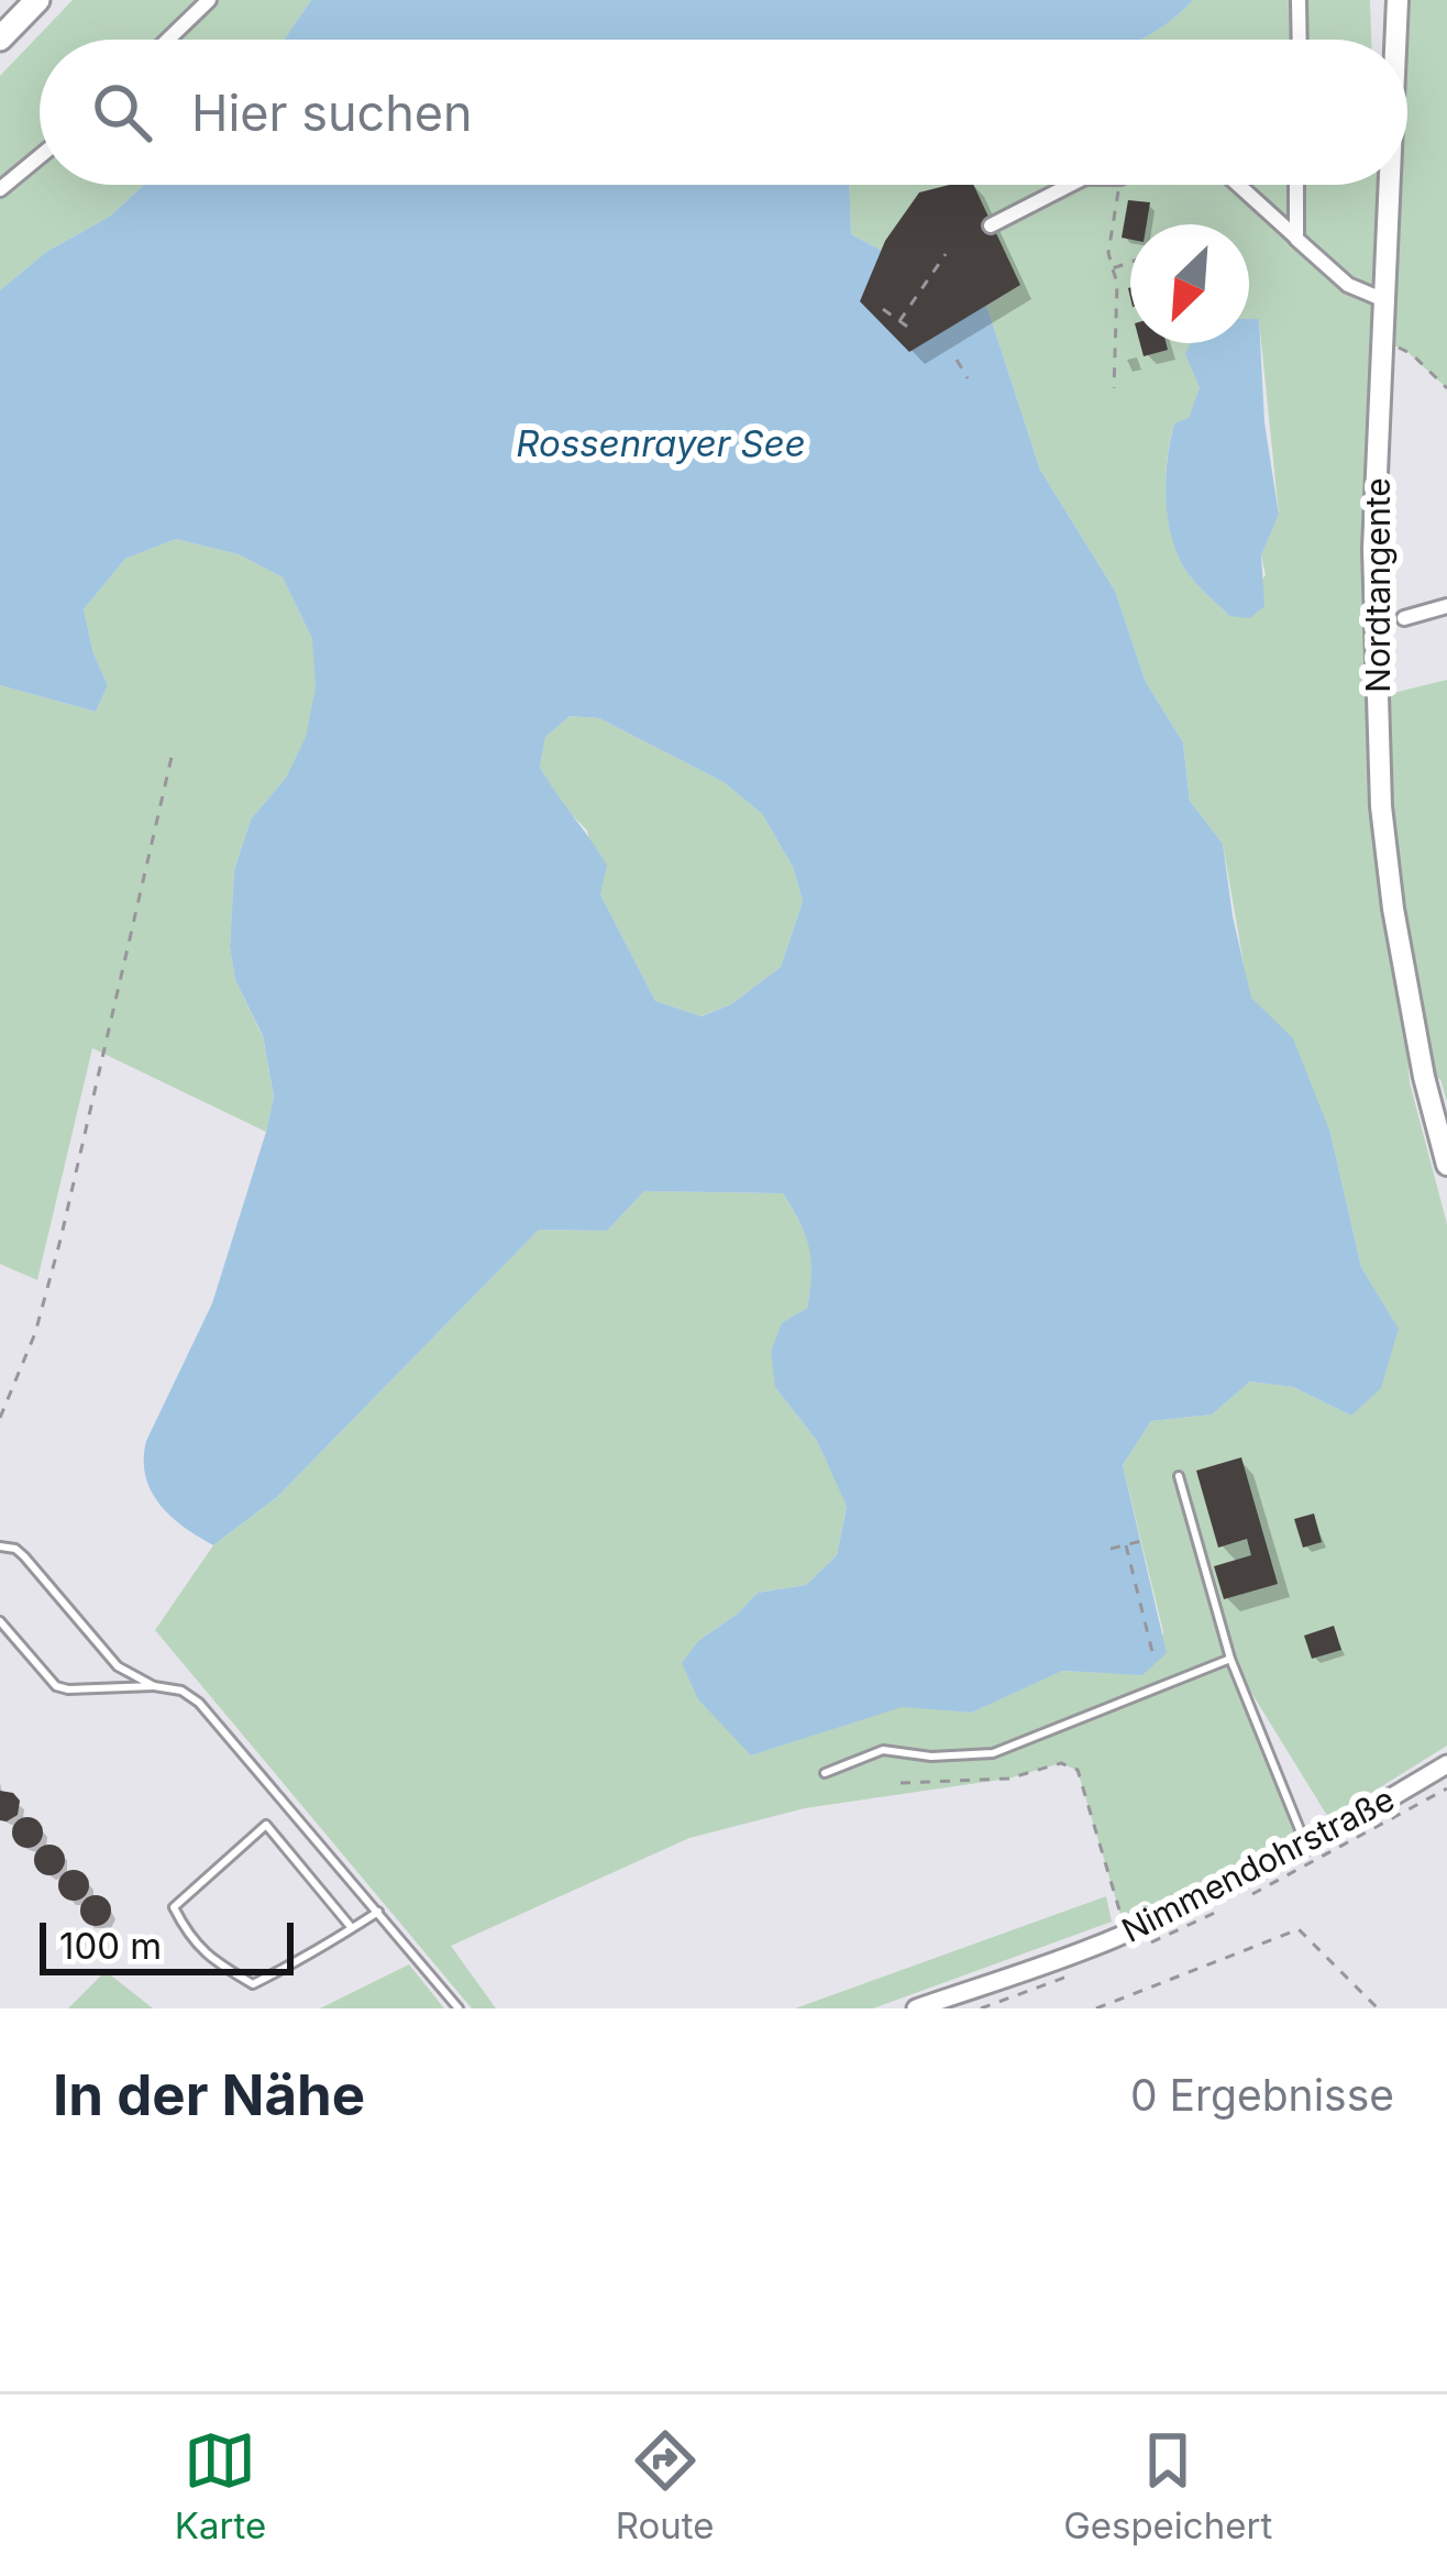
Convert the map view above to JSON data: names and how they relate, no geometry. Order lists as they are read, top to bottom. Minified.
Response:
{"streets":{"main road":["Nordtangente"],"street":["Nimmendohrstraße"]},"water":["Rossenrayer See"],"scale_bar":"100 m","north":"bottom left","page":{"search":"Hier suchen","scale":"100 m","heading":["In der Nähe","0 Ergebnisse"],"nav":["Karte","Route","Gespeichert"]}}
